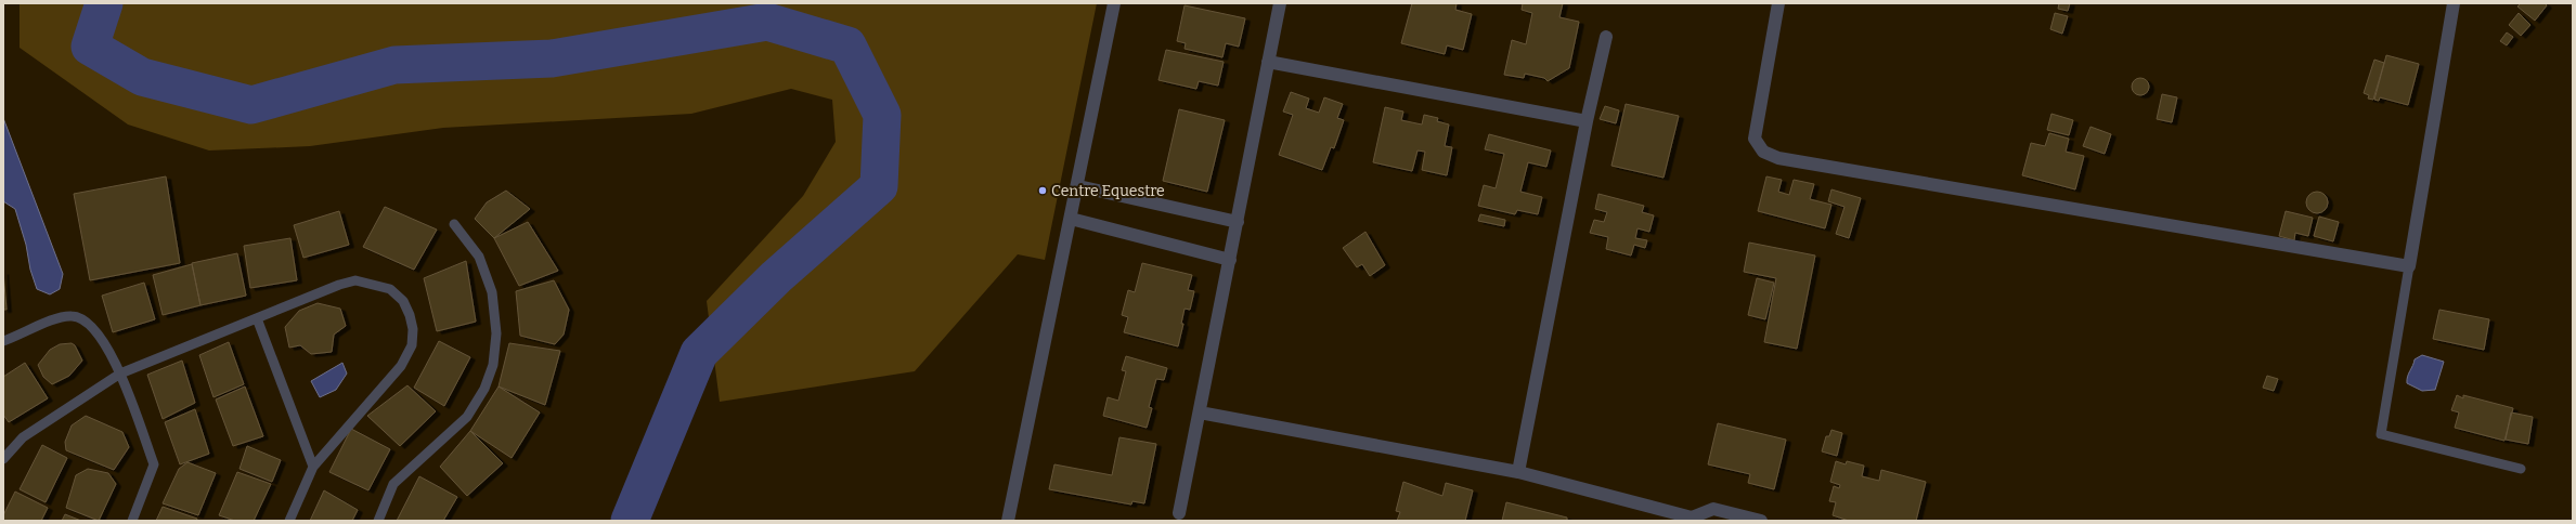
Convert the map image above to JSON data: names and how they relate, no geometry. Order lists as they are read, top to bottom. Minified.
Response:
{"places":["Centre Equestre"]}
